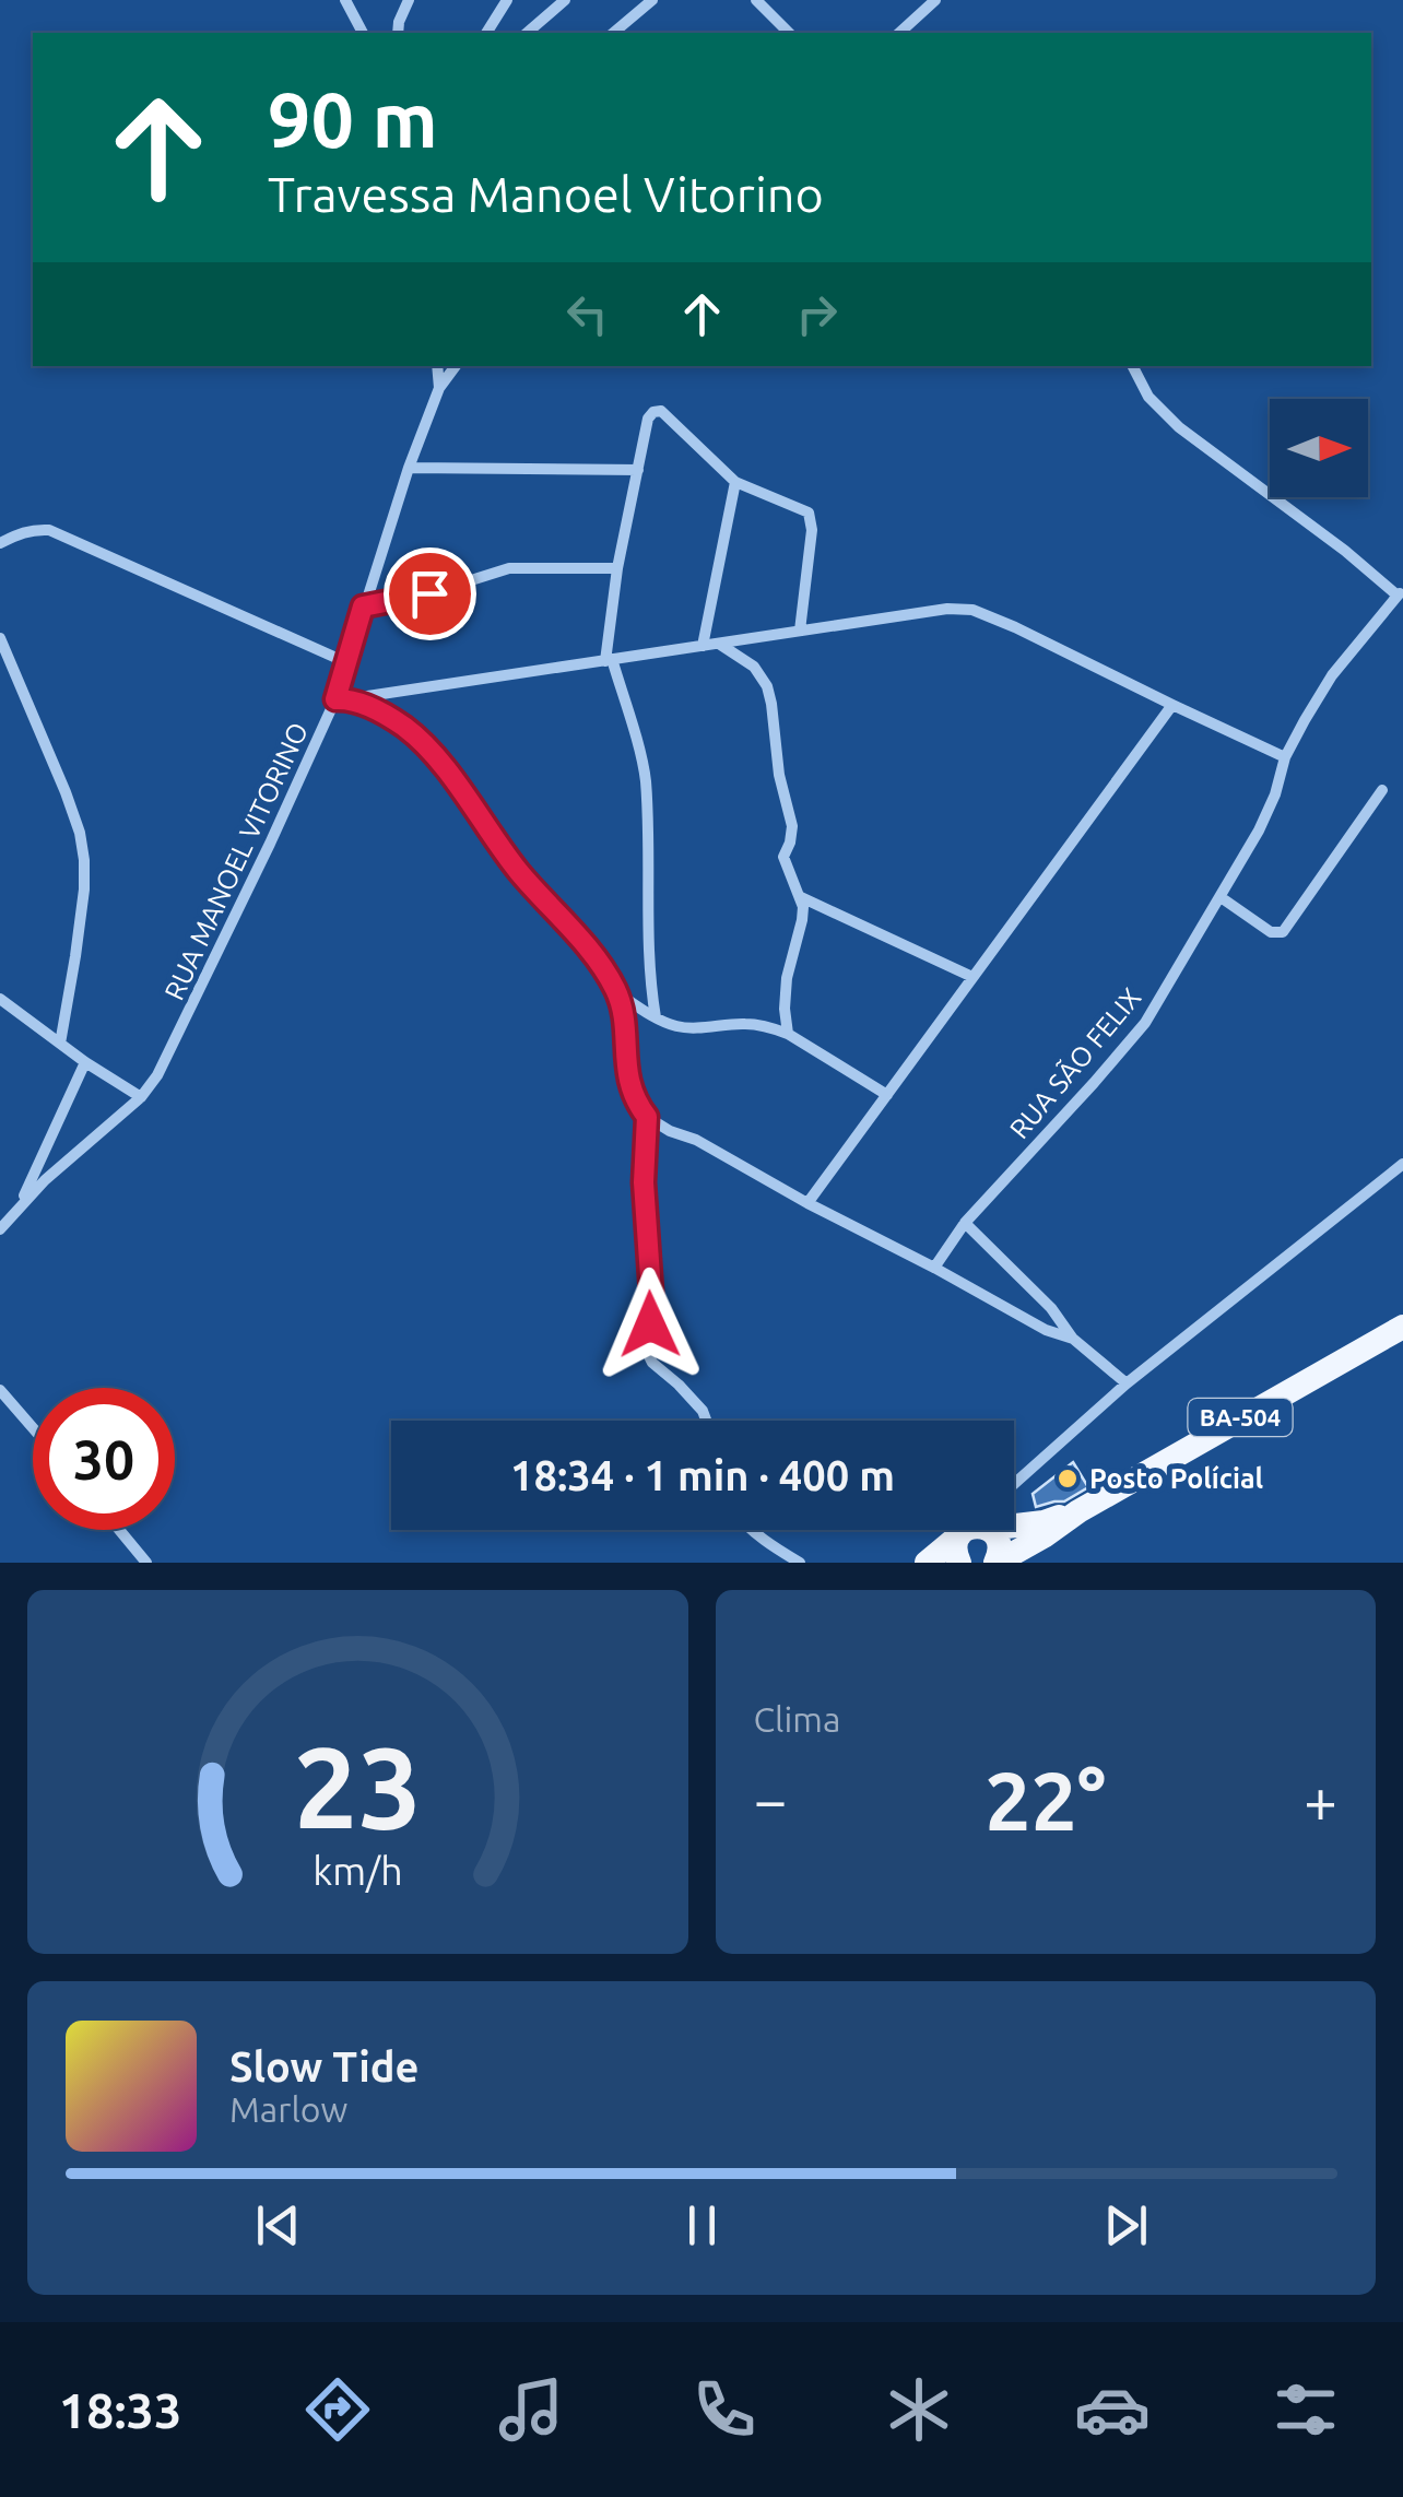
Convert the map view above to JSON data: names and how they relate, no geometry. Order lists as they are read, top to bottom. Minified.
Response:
{"streets":{"main road":["BA-504"],"street":["RUA MANOEL VITORINO","RUA SÃO FELIX"]},"places":["Posto Polícial"],"north":"right","page":{"turn":["90 m","Travessa Manoel Vitorino"],"limit":"30","trip":"18:34 · 1 min · 400 m","tile":"Clima","heat":["−","22°","+"],"song":["Slow Tide","Marlow"],"tabs":"18:33","gauge":["23","km/h"]}}
